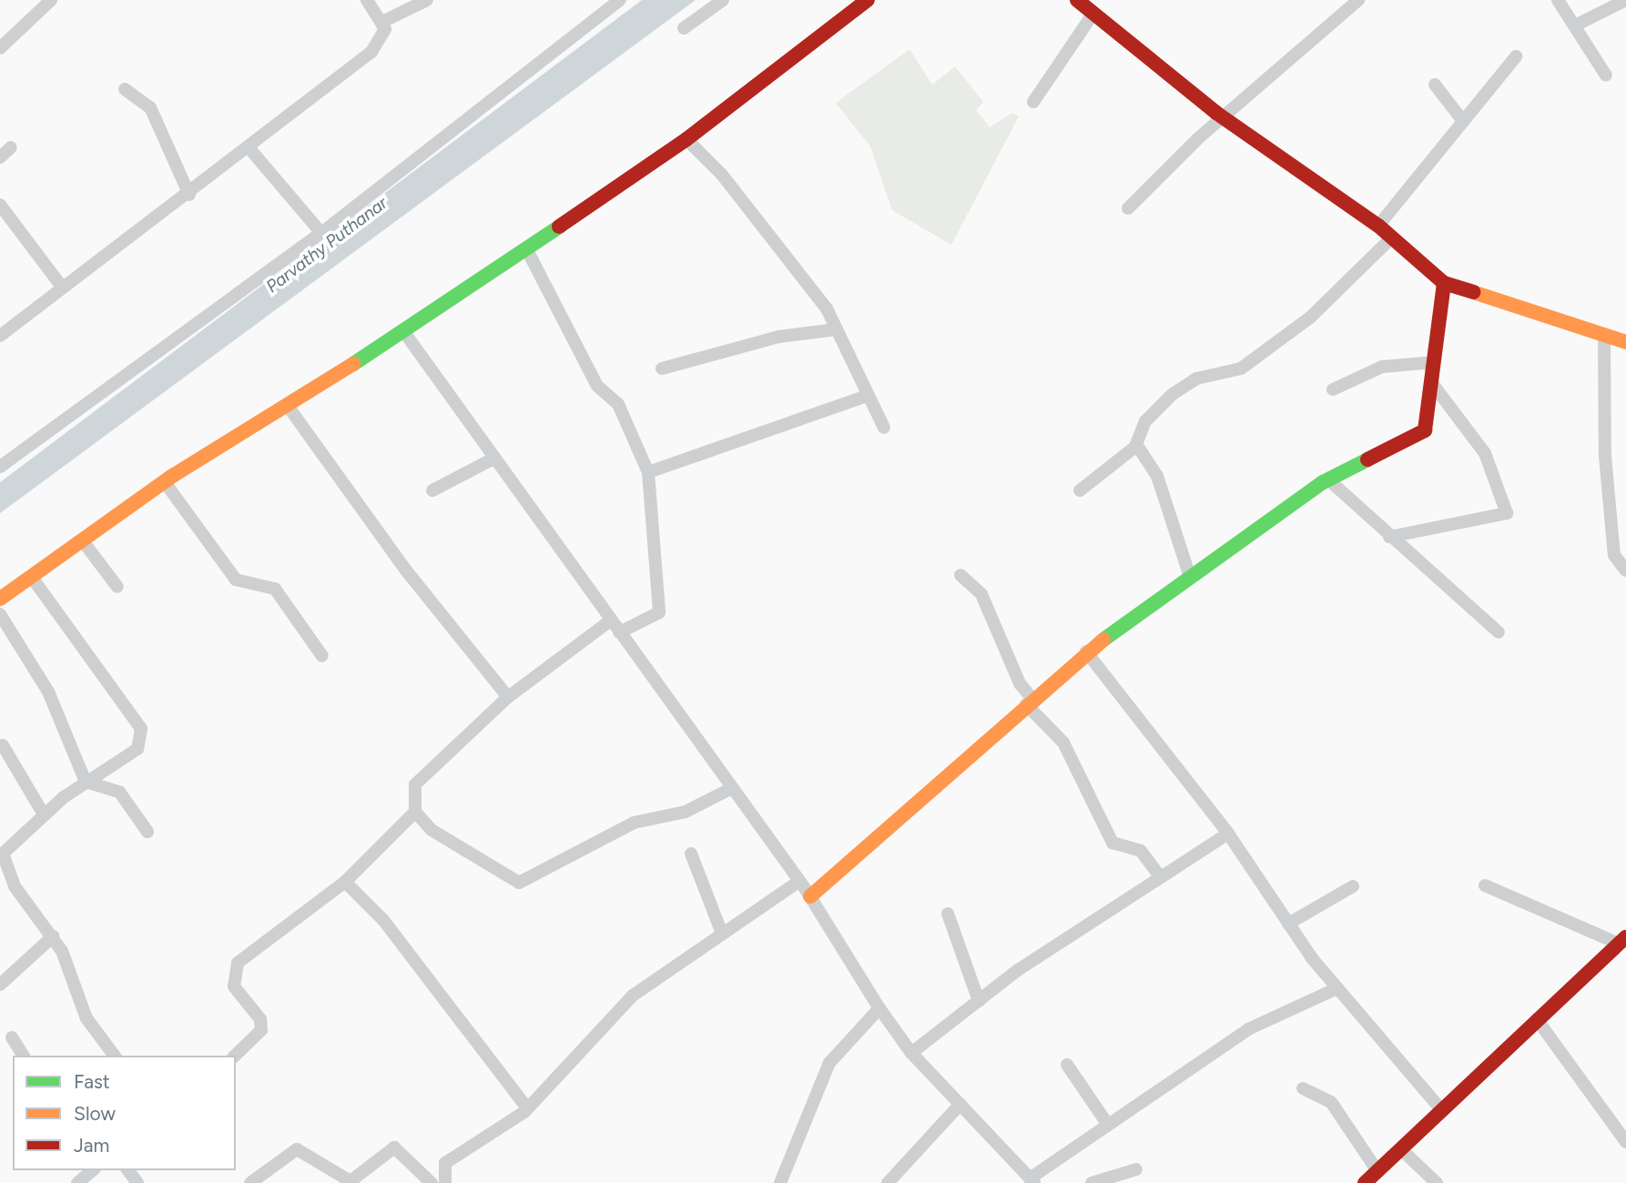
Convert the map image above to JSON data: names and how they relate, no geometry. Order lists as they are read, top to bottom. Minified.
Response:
{"water":["Parvathy Puthanar"],"legend":["Fast","Slow","Jam"]}
